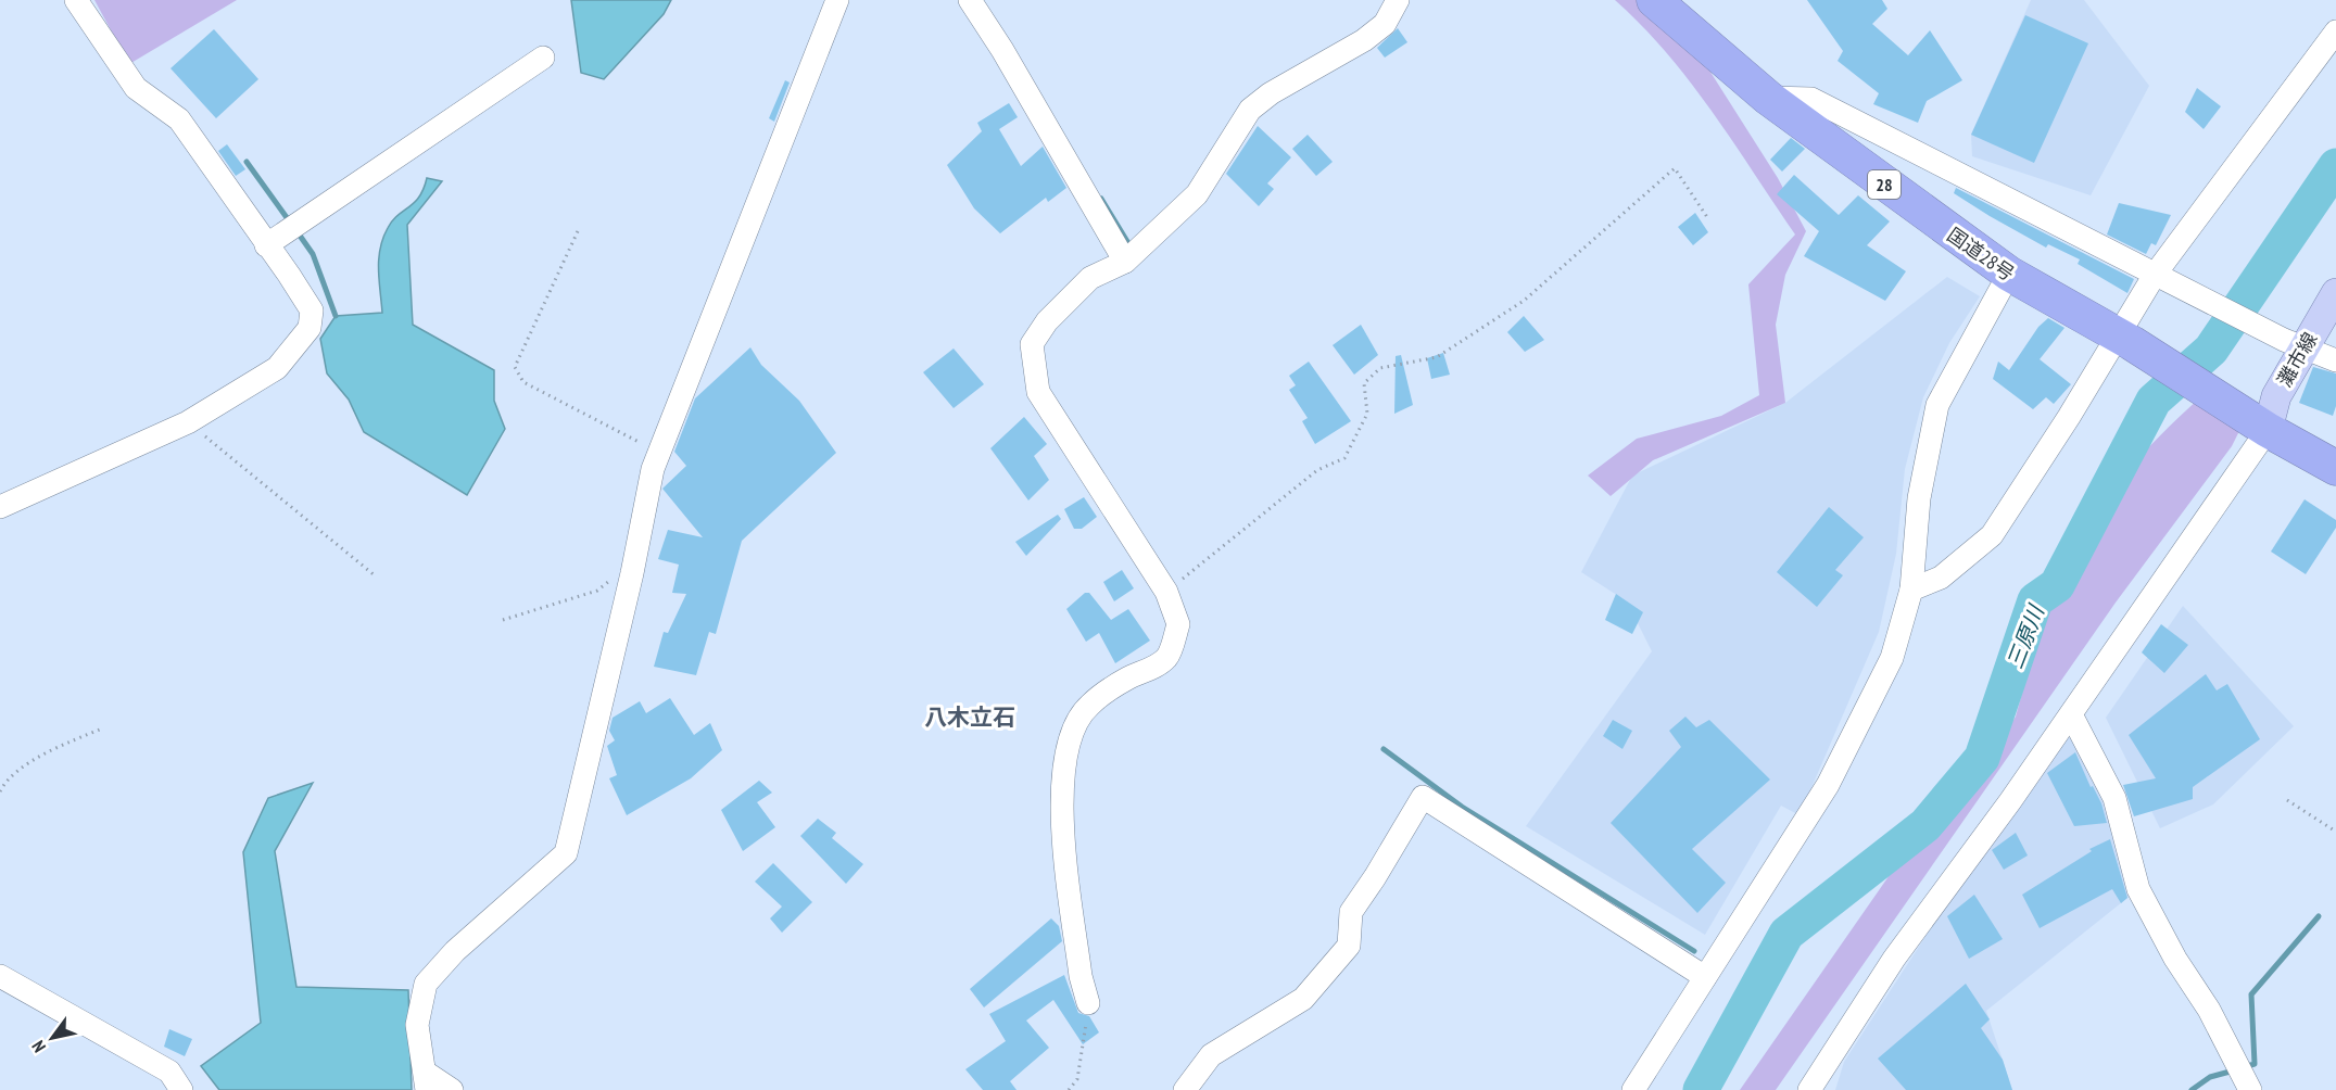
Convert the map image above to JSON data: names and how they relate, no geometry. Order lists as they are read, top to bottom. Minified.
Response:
{"streets":{"highway":["28","国道28号"],"main road":["灘市線"]},"crossings":[["国道28号","灘市線"]],"districts":["八木立石"],"water":["三原川"],"north":"bottom left"}
